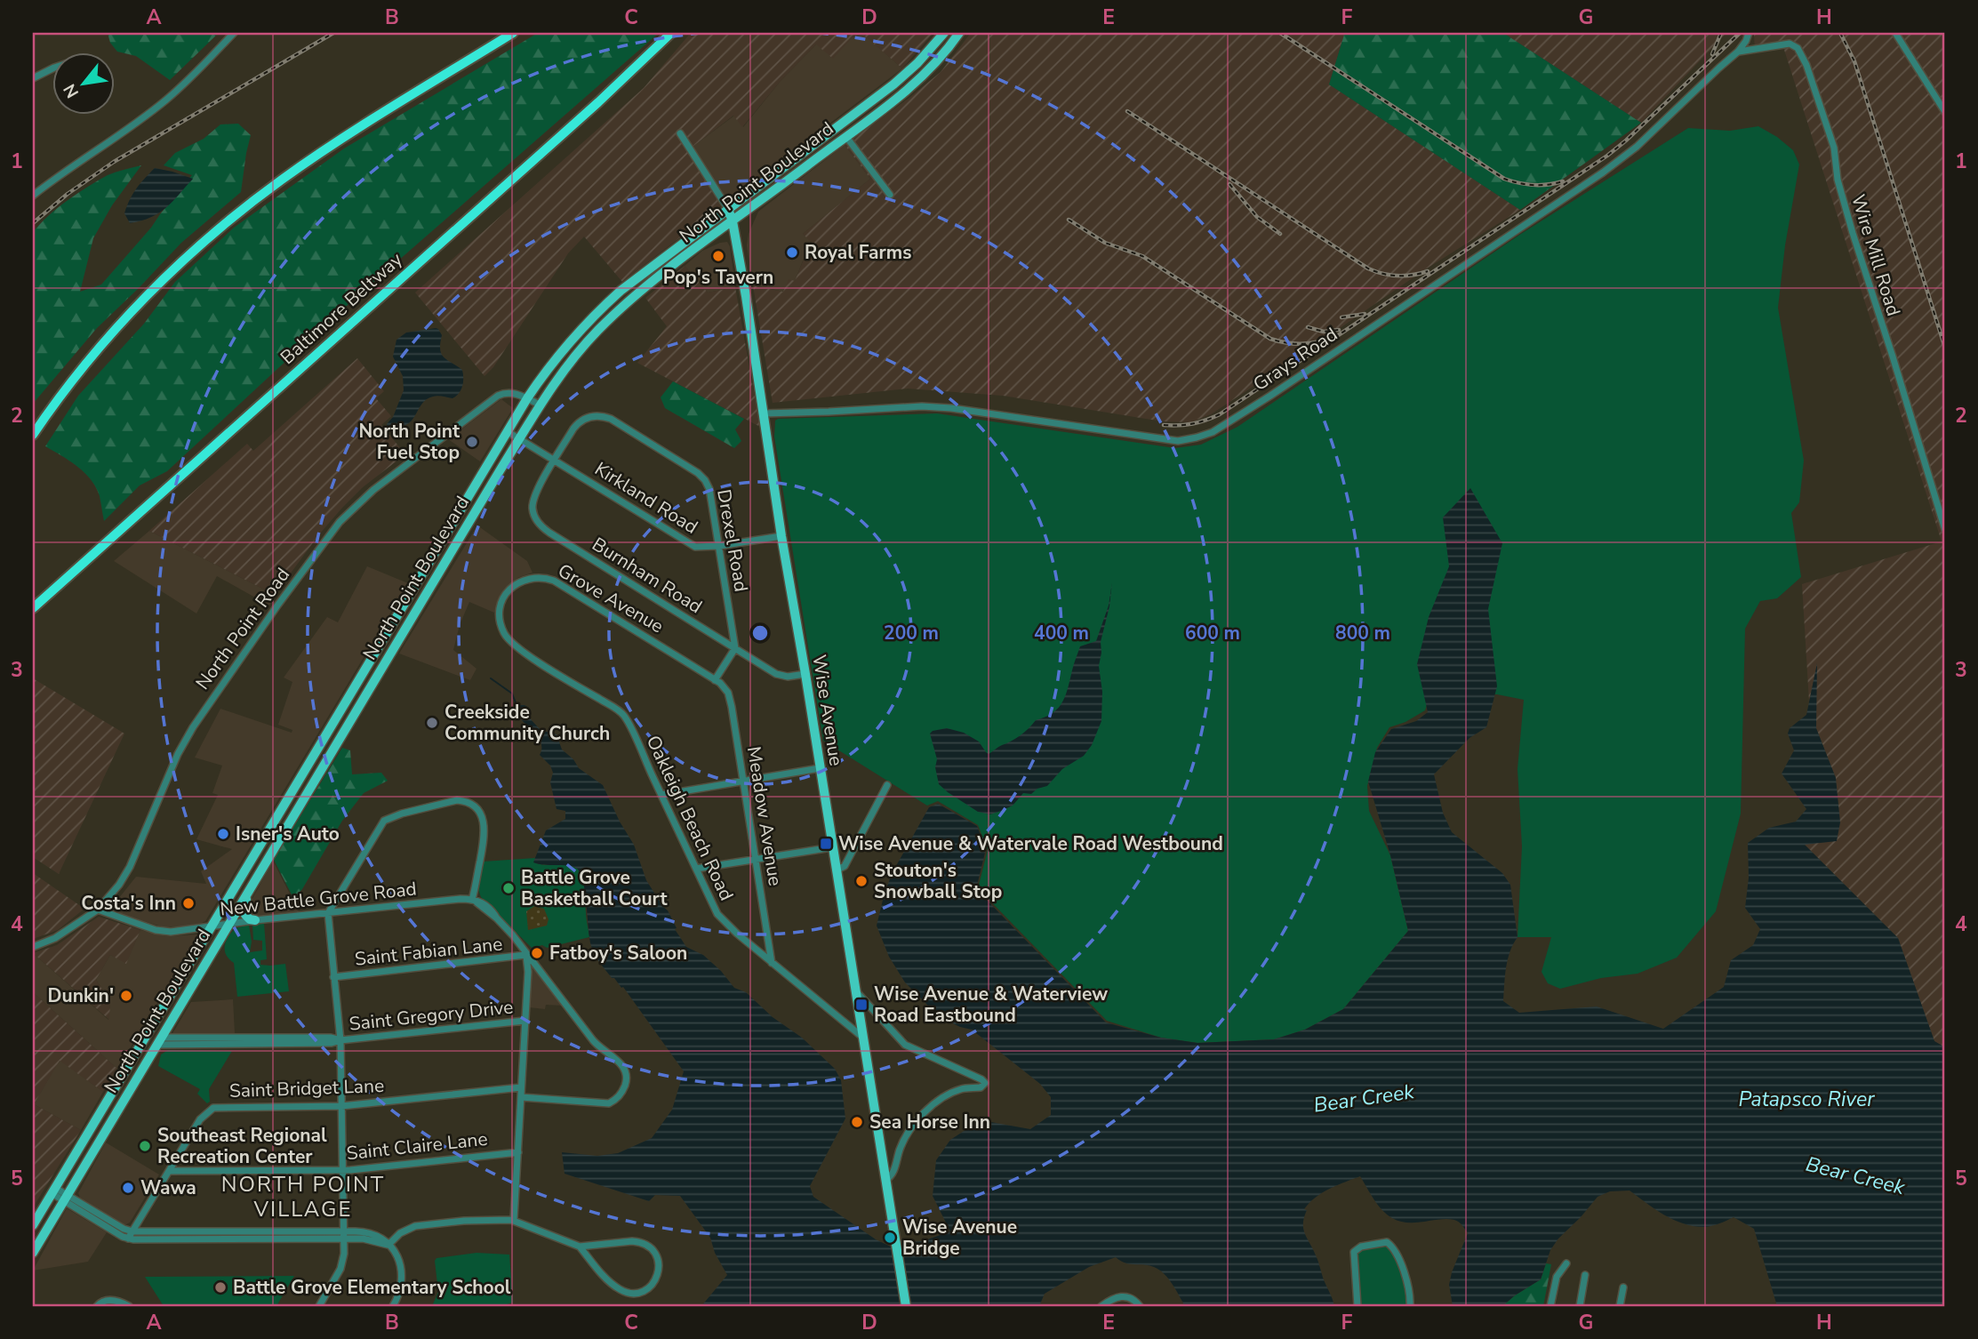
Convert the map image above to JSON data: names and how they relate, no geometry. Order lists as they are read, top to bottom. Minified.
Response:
{"streets":{"highway":["Baltimore Beltway"],"main road":["North Point Boulevard","Wise Avenue"],"street":["Wire Mill Road","Grays Road","Kirkland Road","Drexel Road","Burnham Road","Grove Avenue","North Point Road","Meadow Avenue","Oakleigh Beach Road","New Battle Grove Road","Saint Fabian Lane","Saint Gregory Drive","Saint Bridget Lane","Saint Claire Lane"]},"crossings":[["North Point Boulevard","Kirkland Road"],["North Point Boulevard","North Point Road"],["North Point Boulevard","Wise Avenue"],["North Point Boulevard","New Battle Grove Road"],["North Point Boulevard","Saint Gregory Drive"],["Wire Mill Road","Grays Road"],["Grays Road","Wise Avenue"],["Kirkland Road","Drexel Road"],["Kirkland Road","Burnham Road"],["Kirkland Road","Wise Avenue"],["Drexel Road","Burnham Road"],["Burnham Road","Wise Avenue"],["Grove Avenue","Meadow Avenue"],["Grove Avenue","Oakleigh Beach Road"],["North Point Road","New Battle Grove Road"],["Wise Avenue","Oakleigh Beach Road"],["Meadow Avenue","Oakleigh Beach Road"],["Saint Bridget Lane","Saint Claire Lane"]],"districts":["NORTH POINT VILLAGE"],"water":["Bear Creek","Patapsco River"],"places":{"other":["Royal Farms","Pop's Tavern","North Point Fuel Stop","Creekside Community Church","Isner's Auto","Stouton's Snowball Stop","Battle Grove Basketball Court","Costa's Inn","Fatboy's Saloon","Dunkin'","Sea Horse Inn","Southeast Regional Recreation Center","Wawa","Wise Avenue Bridge","Battle Grove Elementary School"],"transit":["Wise Avenue & Watervale Road Westbound","Wise Avenue & Waterview Road Eastbound"]},"north":"bottom left","grid":{"columns":["A","B","C","D","E","F","G","H"],"rows":["1","2","3","4","5"]},"rings":["200 m","400 m","600 m","800 m"]}
